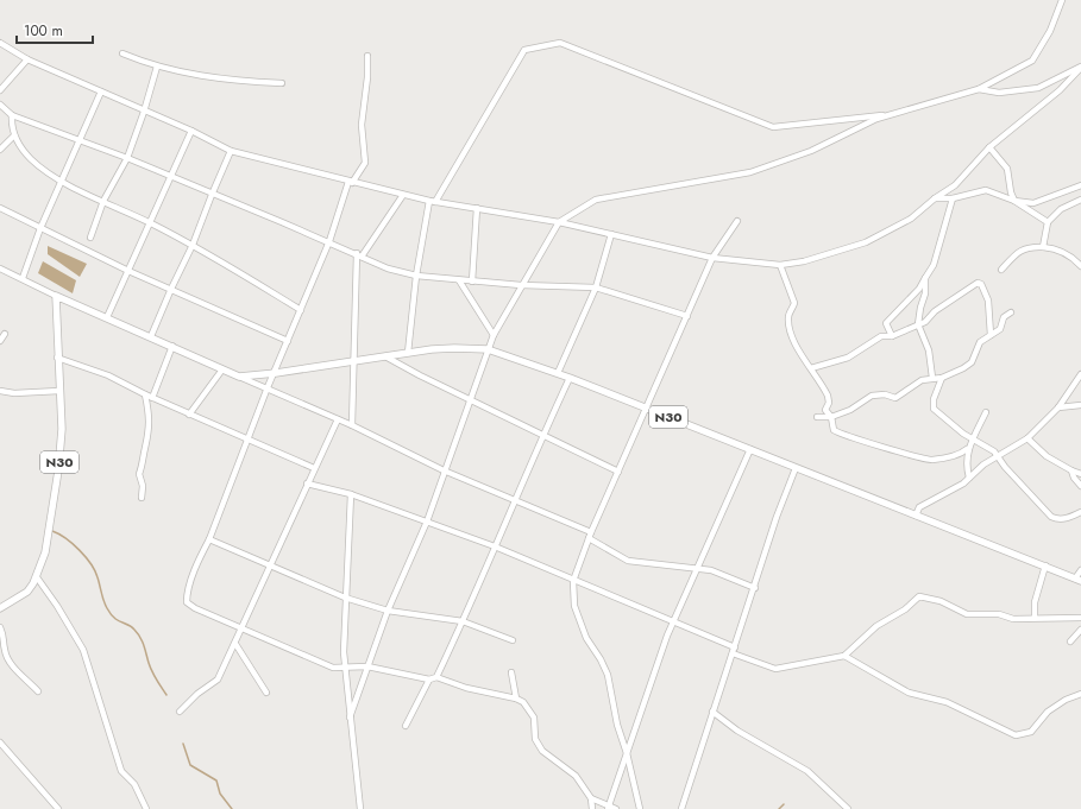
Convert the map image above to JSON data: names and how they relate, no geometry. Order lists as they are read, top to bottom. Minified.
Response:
{"streets":{"main road":["N30"]},"scale_bar":"100 m"}
